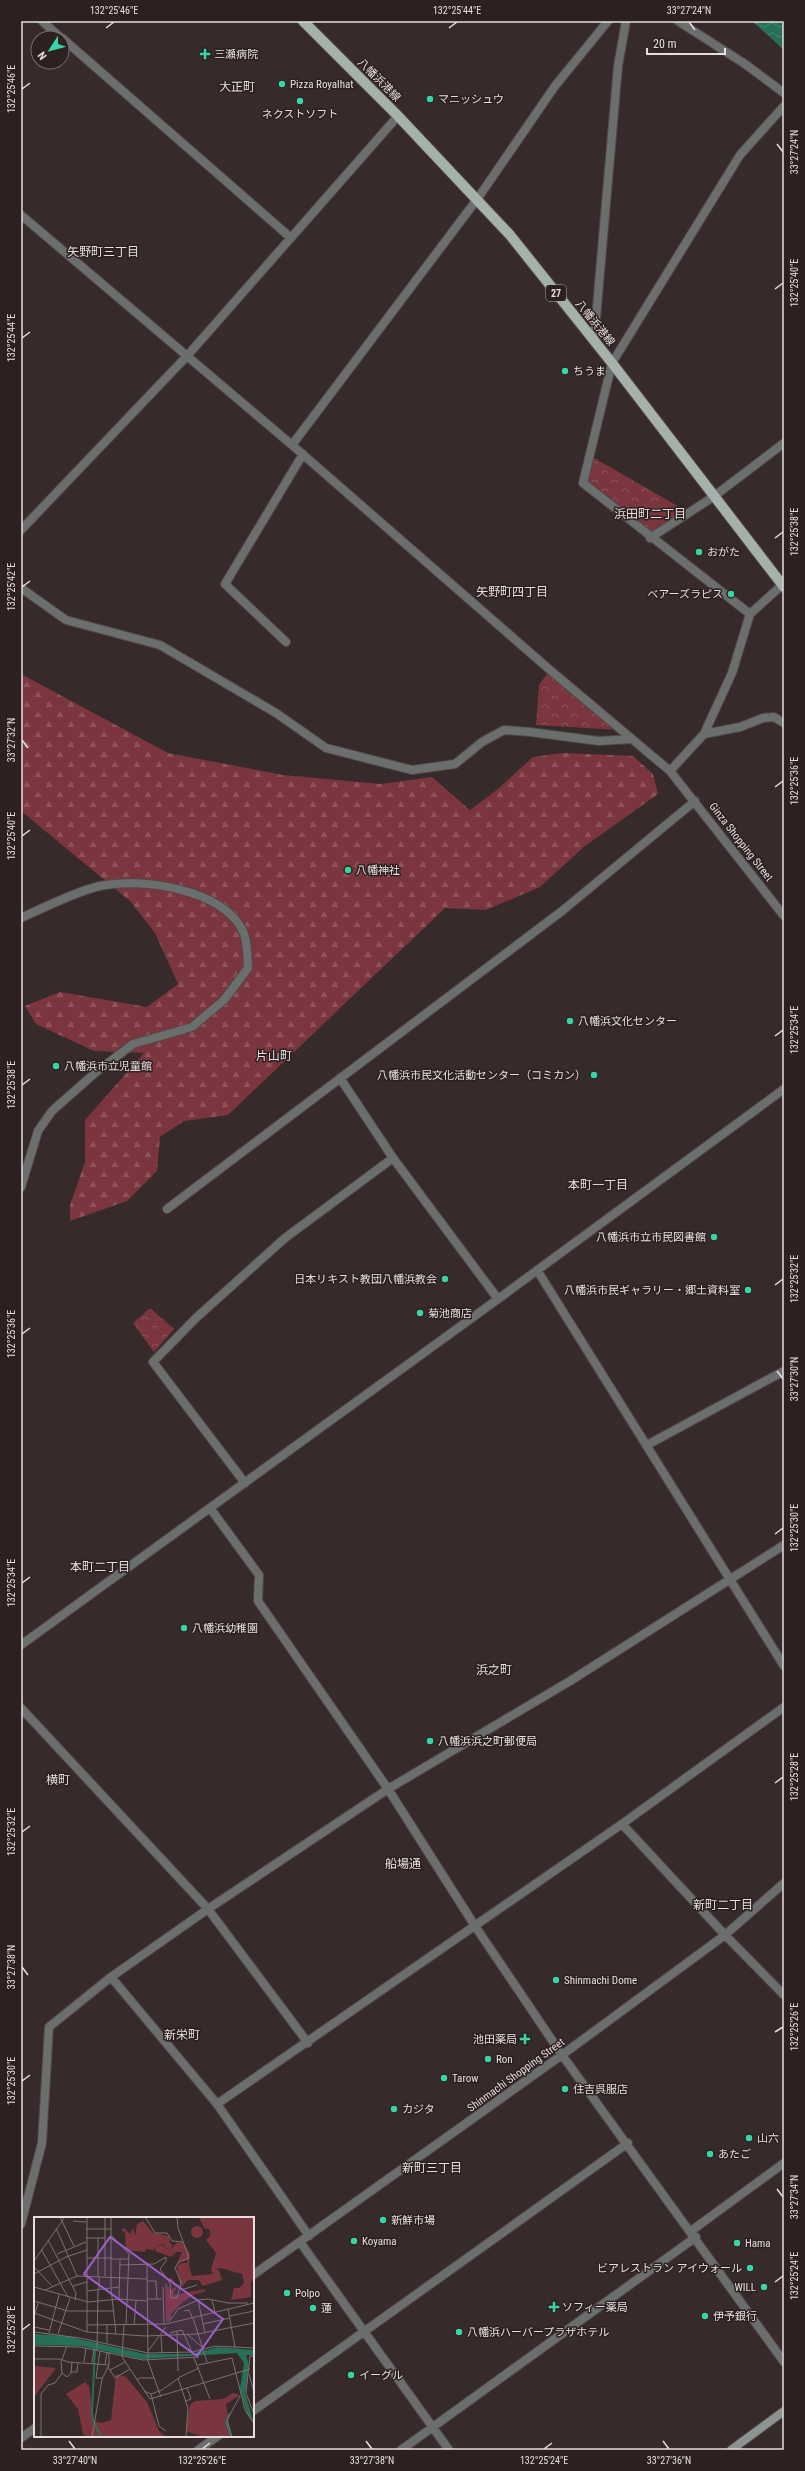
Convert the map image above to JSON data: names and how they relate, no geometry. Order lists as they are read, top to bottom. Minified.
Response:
{"streets":{"main road":["八幡浜港線","27"],"street":["Ginza Shopping Street","Shinmachi Shopping Street"]},"districts":["大正町","矢野町三丁目","浜田町二丁目","矢野町四丁目","片山町","本町一丁目","本町二丁目","浜之町","横町","船場通","新町二丁目","新栄町","新町三丁目"],"places":{"health":["三瀬病院","池田薬局","ソフィー薬局"],"other":["Pizza Royalhat","マニッシュウ","ネクストソフト","ちうま","おがた","ベアーズラピス","八幡神社","八幡浜文化センター","八幡浜市立児童館","八幡浜市民文化活動センター（コミカン）","八幡浜市立市民図書館","日本リキスト教団八幡浜教会","八幡浜市民ギャラリー・郷土資料室","菊池商店","八幡浜幼稚園","八幡浜浜之町郵便局","Shinmachi Dome","Ron","Tarow","住吉呉服店","カジタ","山六","あたご","新鮮市場","Koyama","Hama","ビアレストラン アイウォール","WILL","Polpo","蓮","伊予銀行","八幡浜ハーバープラザホテル","イーグル"]},"scale_bar":"20 m","north":"bottom left","coordinates":["132°25'46\"E","132°25'44\"E","33°27'24\"N","132°25'40\"E","132°25'38\"E","132°25'42\"E","33°27'32\"N","132°25'36\"E","132°25'34\"E","132°25'32\"E","33°27'30\"N","132°25'30\"E","132°25'28\"E","33°27'38\"N","132°25'26\"E","33°27'34\"N","132°25'24\"E","33°27'40\"N","33°27'36\"N"]}
